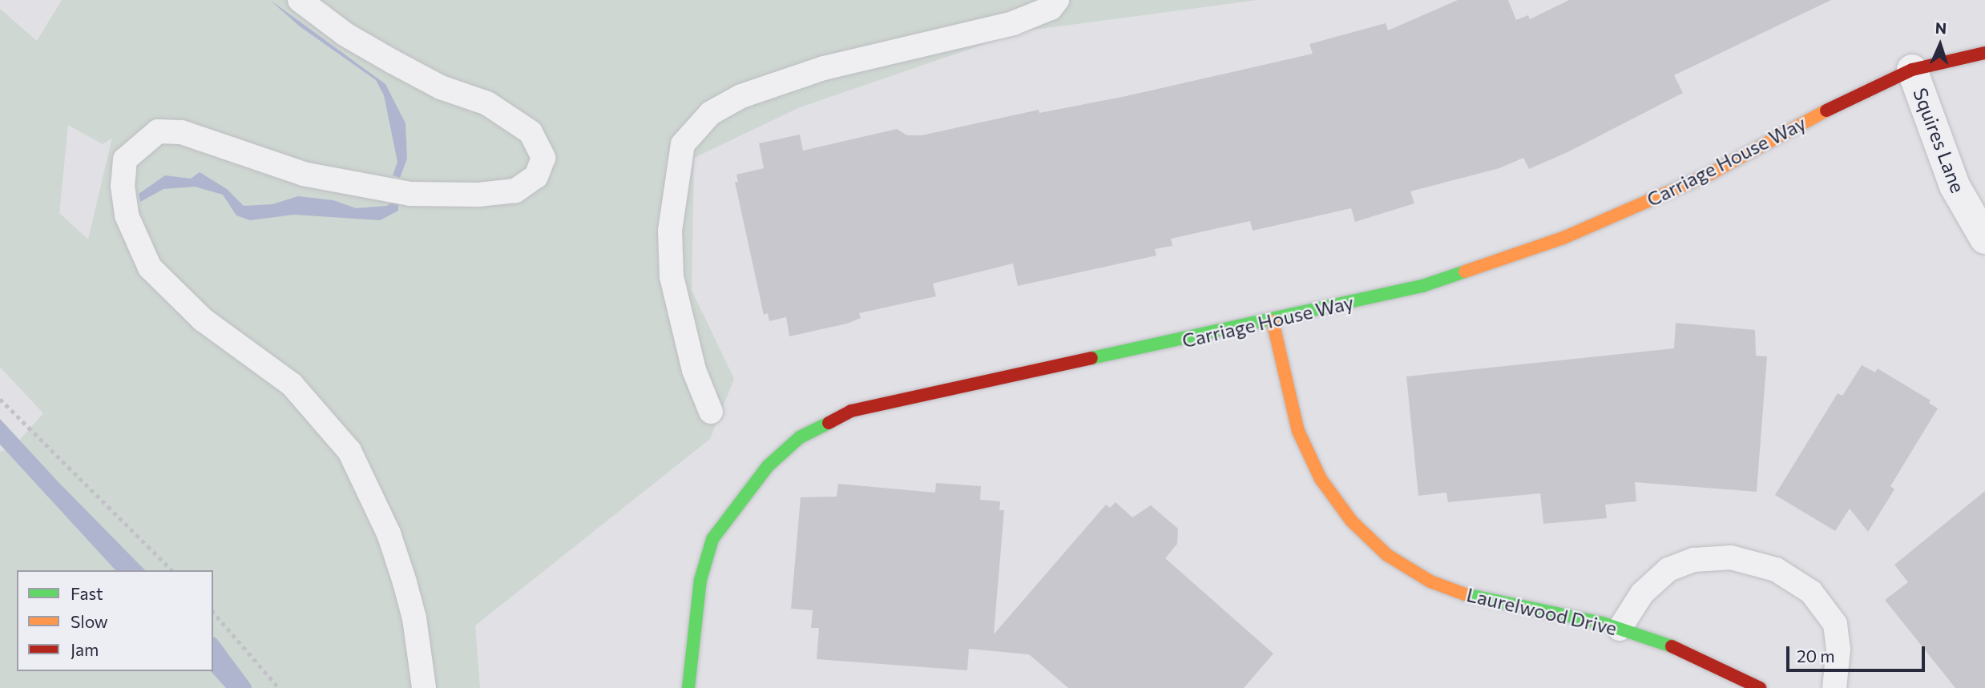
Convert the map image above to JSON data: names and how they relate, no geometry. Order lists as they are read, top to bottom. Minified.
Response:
{"streets":{"street":["Squires Lane","Carriage House Way","Laurelwood Drive"]},"crossings":[["Squires Lane","Carriage House Way"],["Carriage House Way","Laurelwood Drive"]],"legend":["Fast","Slow","Jam"],"scale_bar":"20 m","north":"top"}
